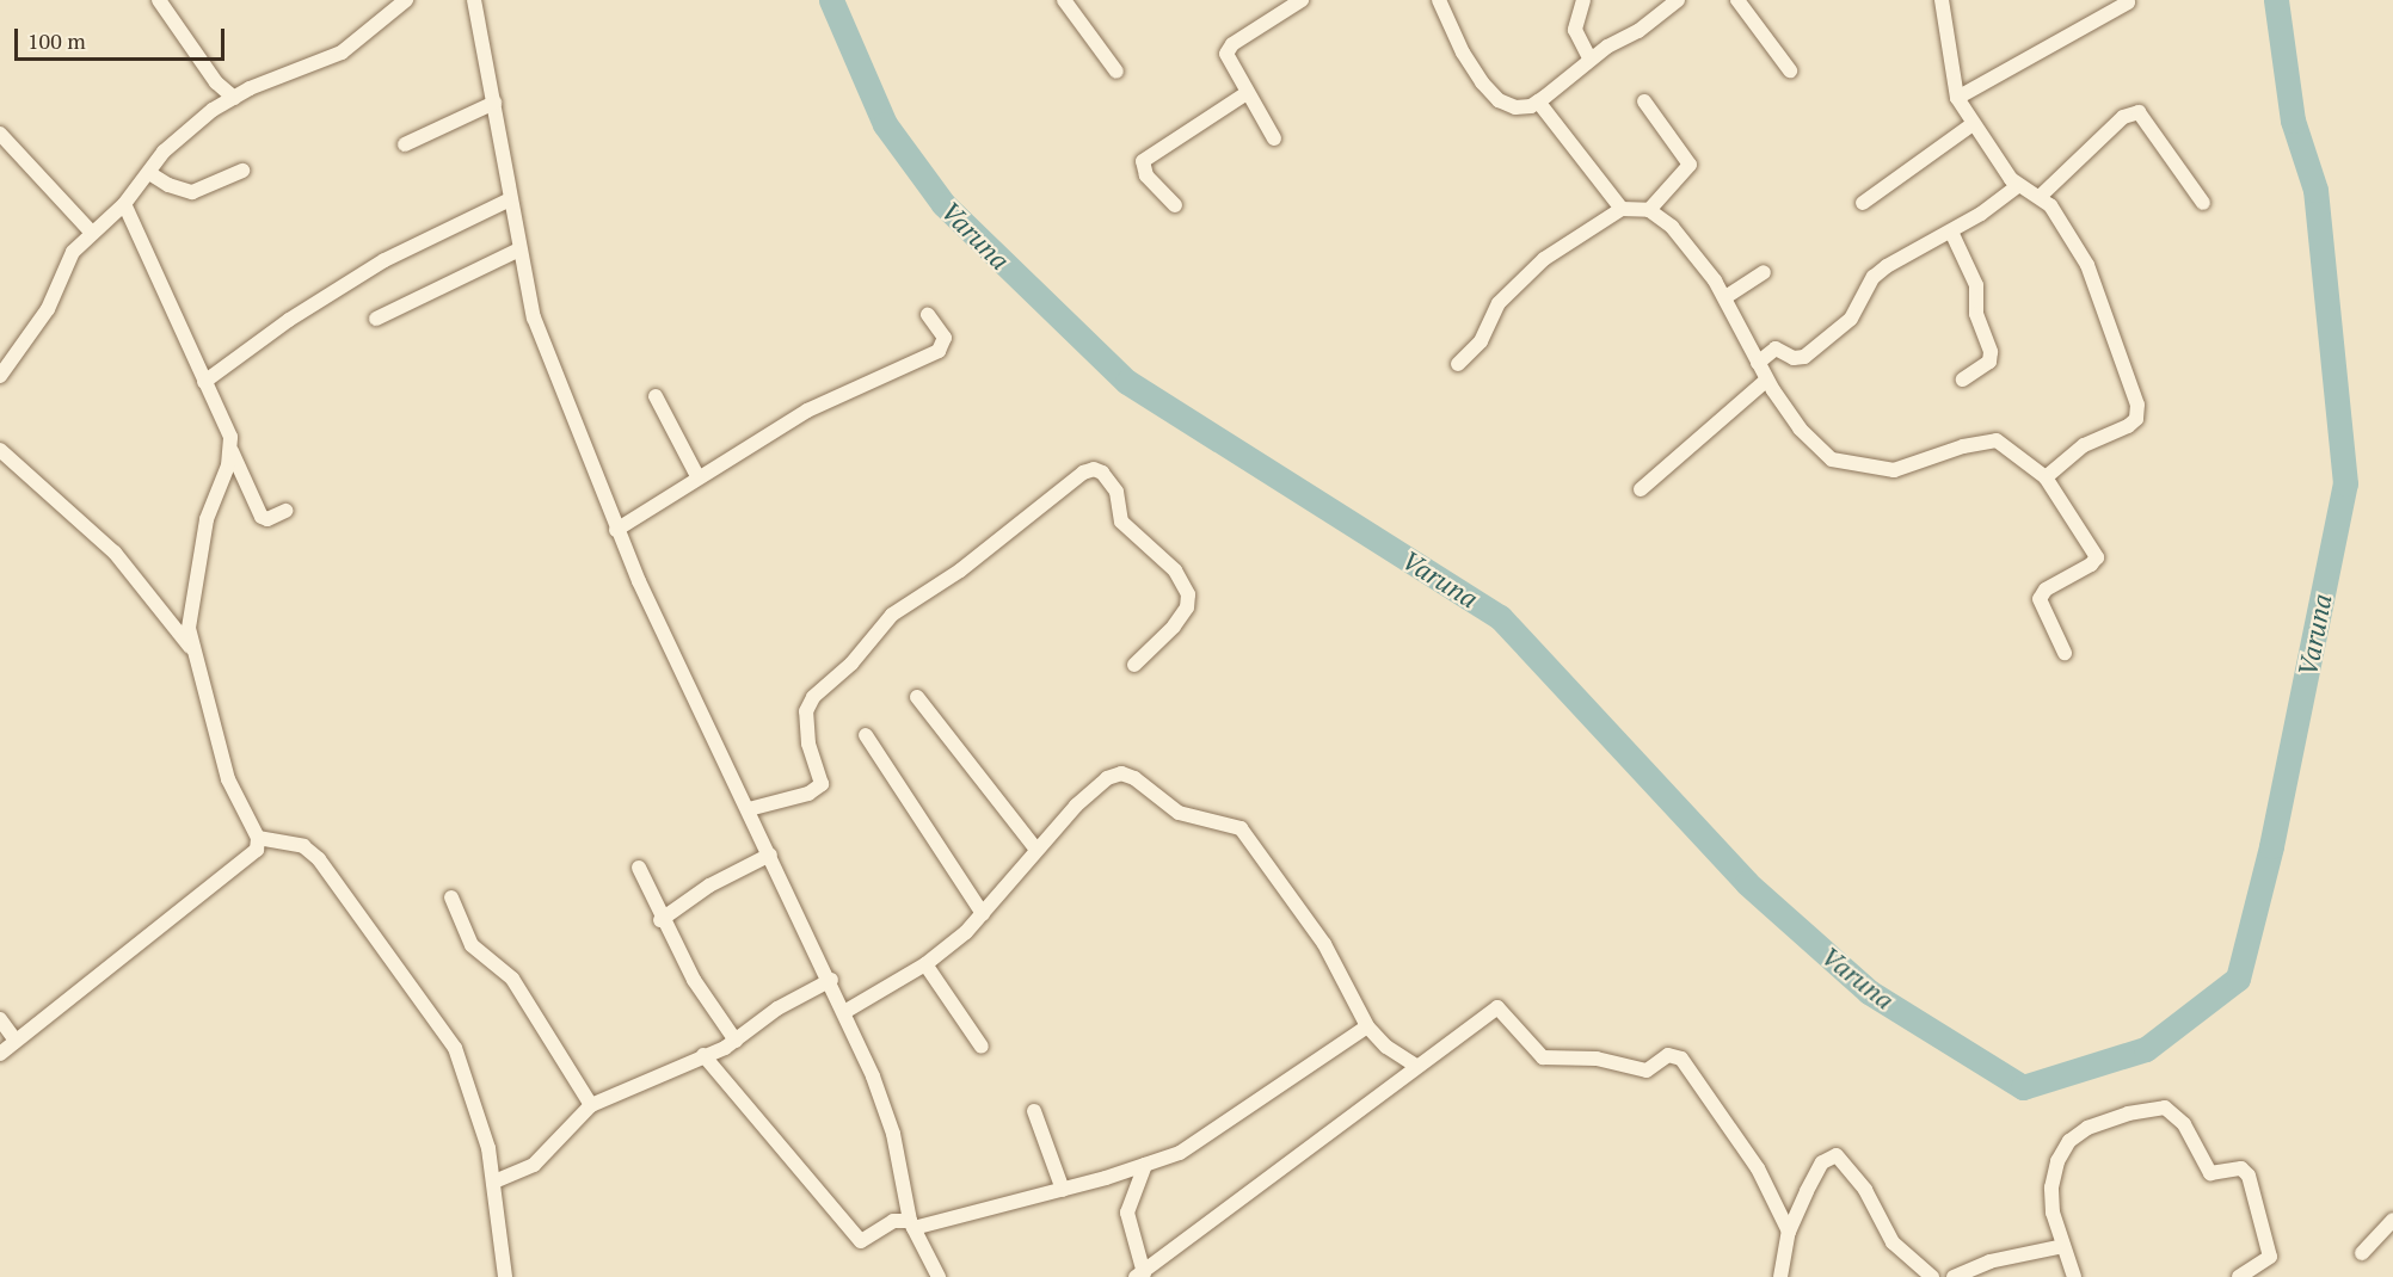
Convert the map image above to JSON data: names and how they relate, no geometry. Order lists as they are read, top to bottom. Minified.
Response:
{"water":["Varuna"],"scale_bar":"100 m"}
